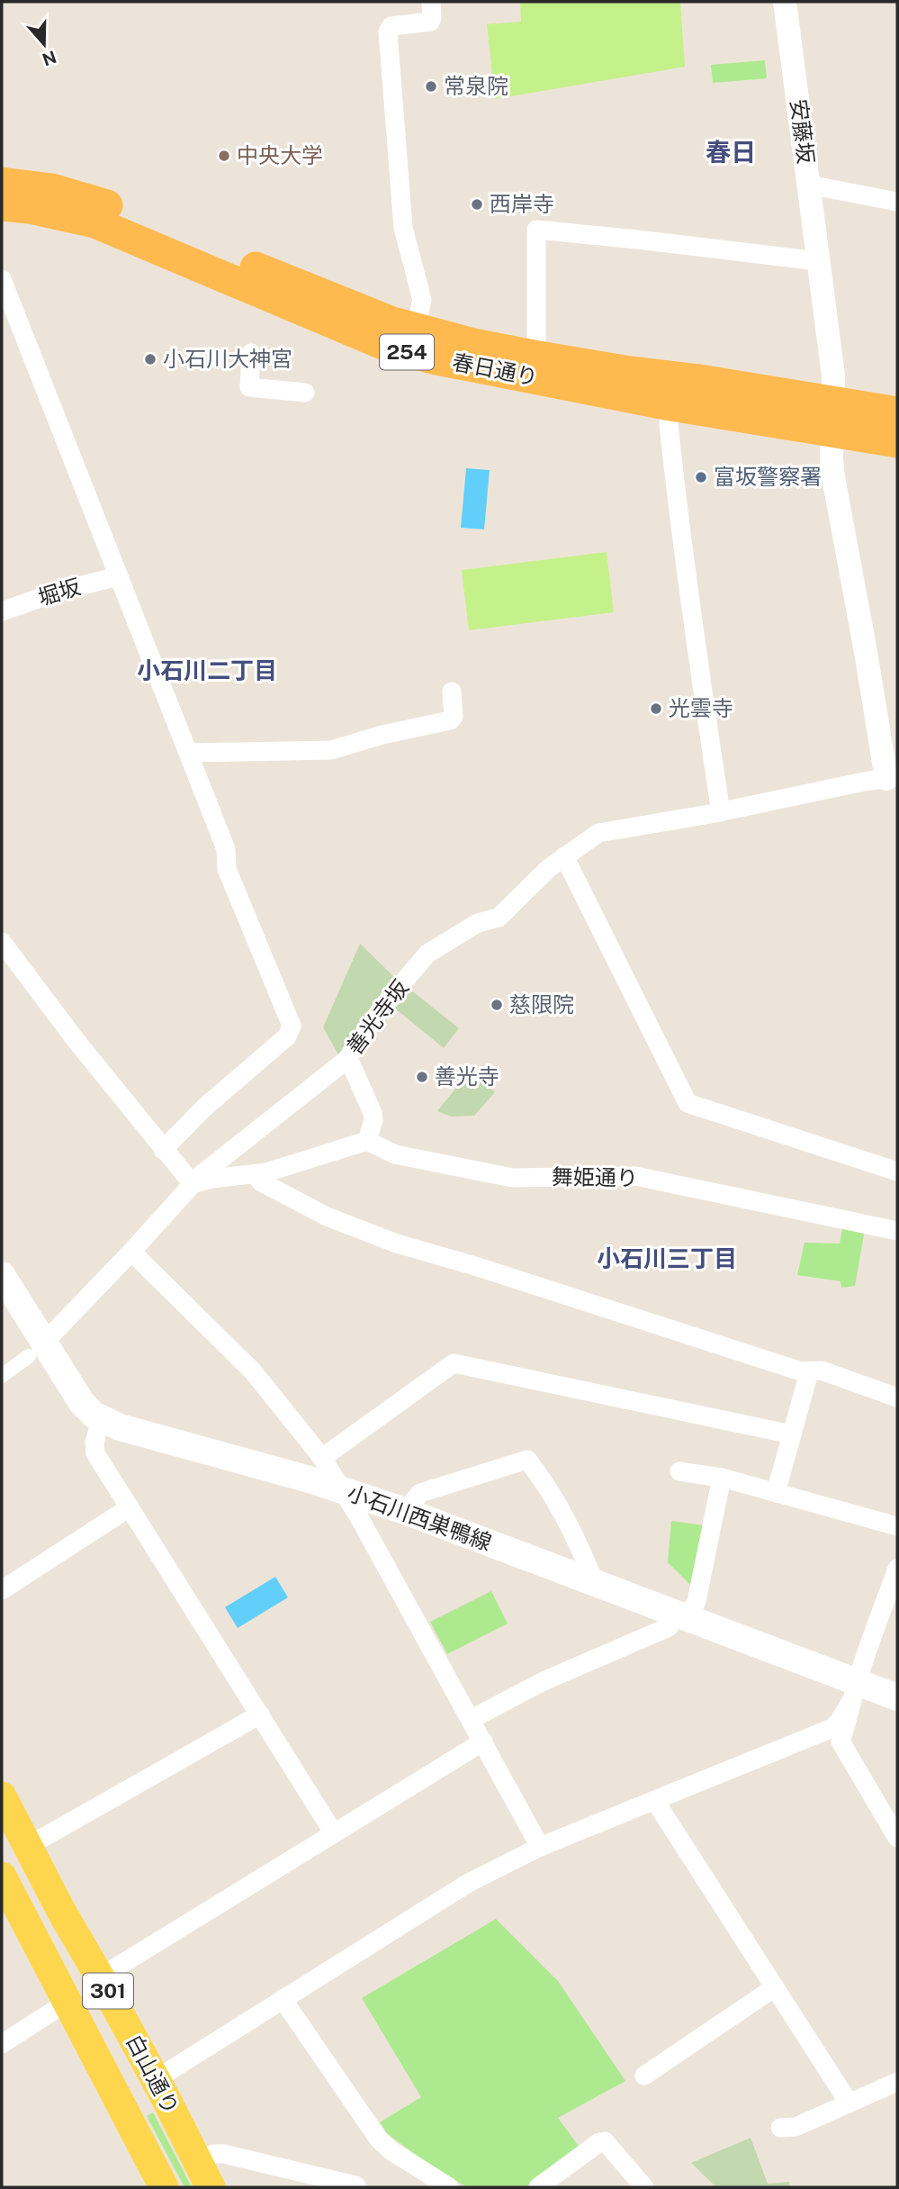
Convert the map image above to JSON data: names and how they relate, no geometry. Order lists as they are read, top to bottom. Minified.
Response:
{"streets":{"highway":["254","春日通り"],"main road":["小石川西巣鴨線","301","白山通り"],"street":["安藤坂","堀坂","善光寺坂","舞姫通り"]},"crossings":[["安藤坂","春日通り"],["安藤坂","善光寺坂"],["善光寺坂","小石川西巣鴨線"]],"districts":["春日","小石川二丁目","小石川三丁目"],"places":["常泉院","中央大学","西岸寺","小石川大神宮","富坂警察署","光雲寺","慈限院","善光寺"],"north":"bottom"}
